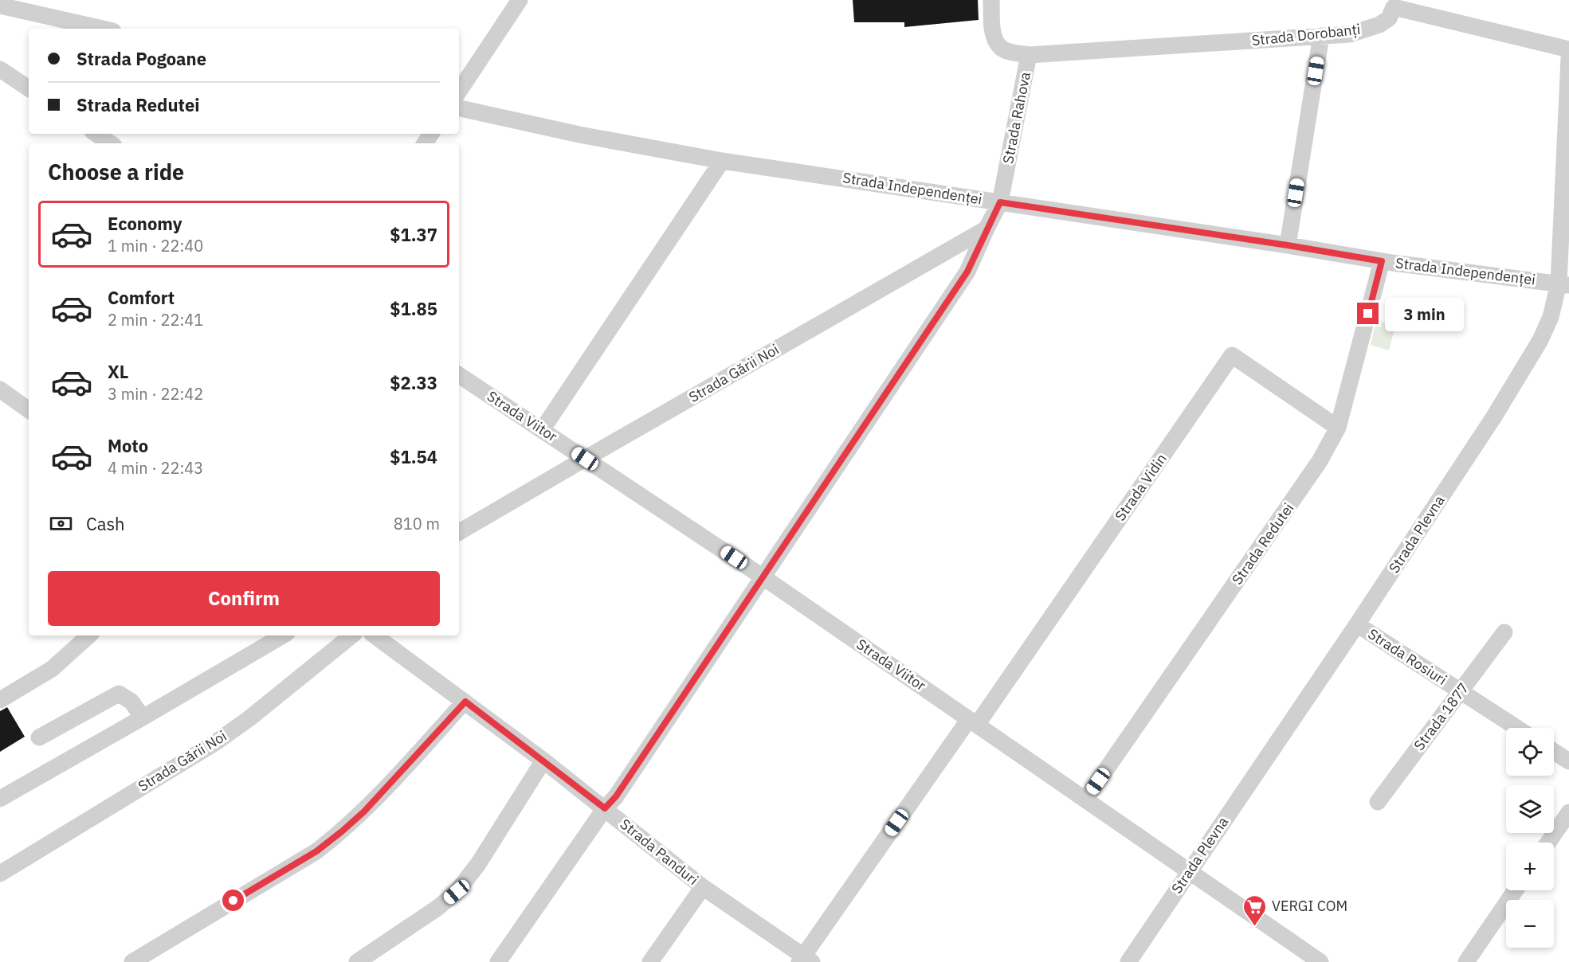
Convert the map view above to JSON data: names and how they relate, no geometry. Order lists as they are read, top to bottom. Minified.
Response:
{"streets":{"street":["Strada Dorobanți","Strada Rahova","Strada Independenței","Strada Gării Noi","Strada Viitor","Strada Vidin","Strada Plevna","Strada Redutei","Strada Rosiuri","Strada 1877","Strada Panduri"]},"crossings":[["Strada Dorobanți","Strada Rahova"],["Strada Rahova","Strada Independenței"],["Strada Independenței","Strada Plevna"],["Strada Independenței","Strada Redutei"],["Strada Gării Noi","Strada Viitor"],["Strada Viitor","Strada Vidin"],["Strada Viitor","Strada Plevna"],["Strada Viitor","Strada Redutei"],["Strada Vidin","Strada Redutei"],["Strada Plevna","Strada Rosiuri"],["Strada Rosiuri","Strada 1877"]],"places":{"supermarket":["VERGI COM"]},"page":{"banner":["Strada Pogoane","Strada Redutei"],"heading":"Choose a ride","list":[{"name":"Economy","note":"1 min · 22:40","value":"$1.37"},{"name":"Comfort","note":"2 min · 22:41","value":"$1.85"},{"name":"XL","note":"3 min · 22:42","value":"$2.33"},{"name":"Moto","note":"4 min · 22:43","value":"$1.54"}],"bubble":"3 min","pay":["Cash","810 m"],"buttons":"Confirm","map_buttons":["+","−"]}}
